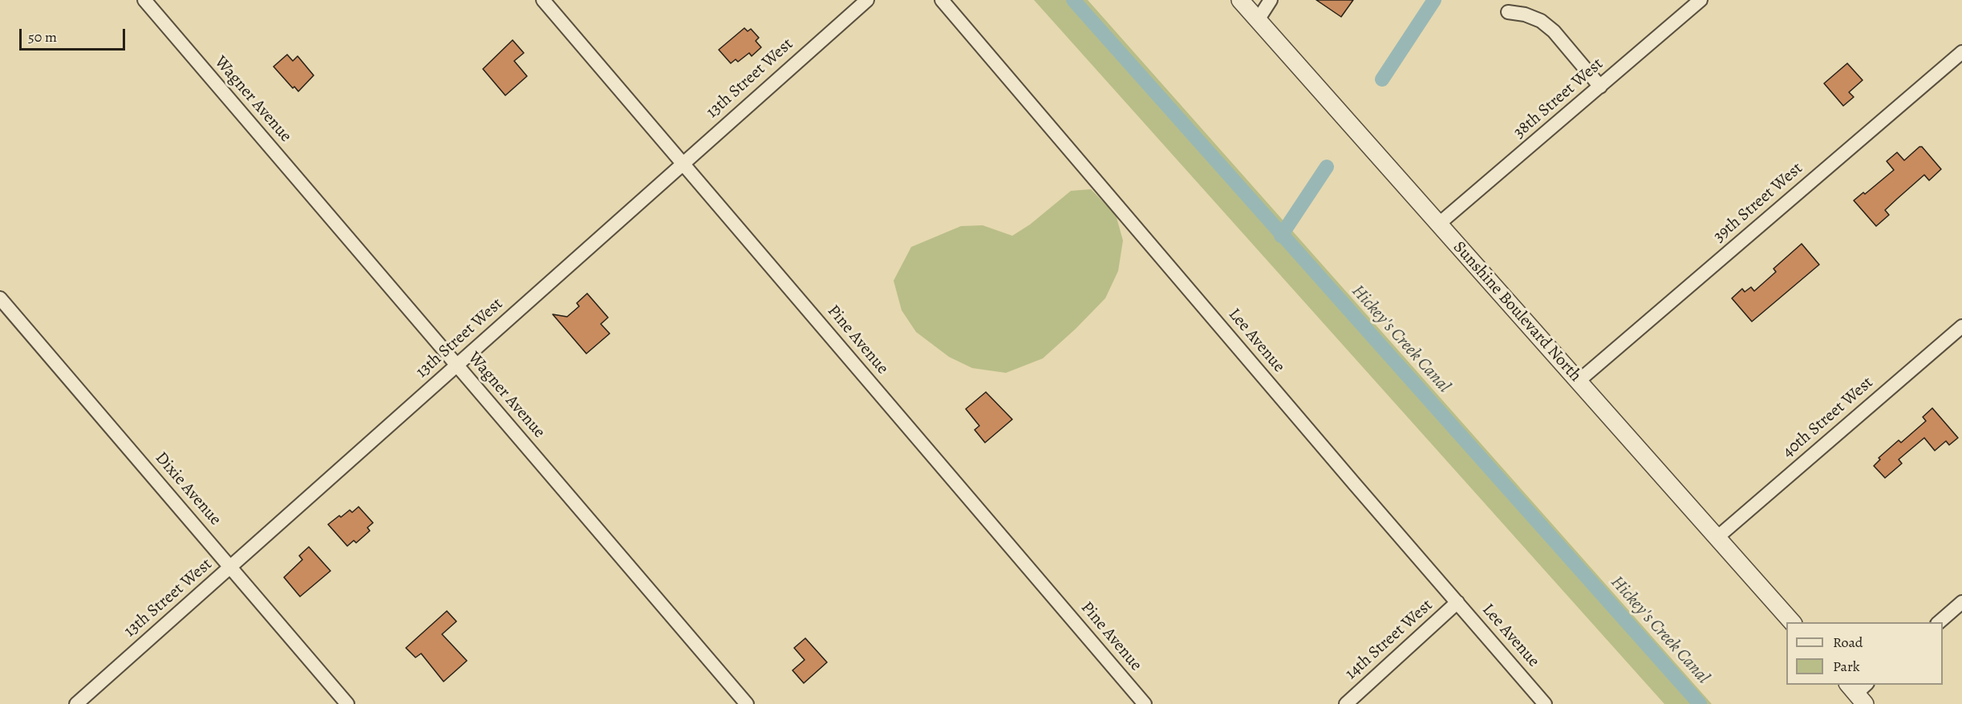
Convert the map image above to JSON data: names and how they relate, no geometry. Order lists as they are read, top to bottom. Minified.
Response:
{"streets":{"street":["13th Street West","38th Street West","Wagner Avenue","39th Street West","Sunshine Boulevard North","Pine Avenue","Lee Avenue","40th Street West","Dixie Avenue","14th Street West"]},"crossings":[["13th Street West","Wagner Avenue"],["13th Street West","Pine Avenue"],["13th Street West","Dixie Avenue"],["38th Street West","Sunshine Boulevard North"],["39th Street West","Sunshine Boulevard North"],["Sunshine Boulevard North","40th Street West"],["Lee Avenue","14th Street West"]],"water":["Hickey's Creek Canal"],"legend":["Road","Park"],"scale_bar":"50 m"}
